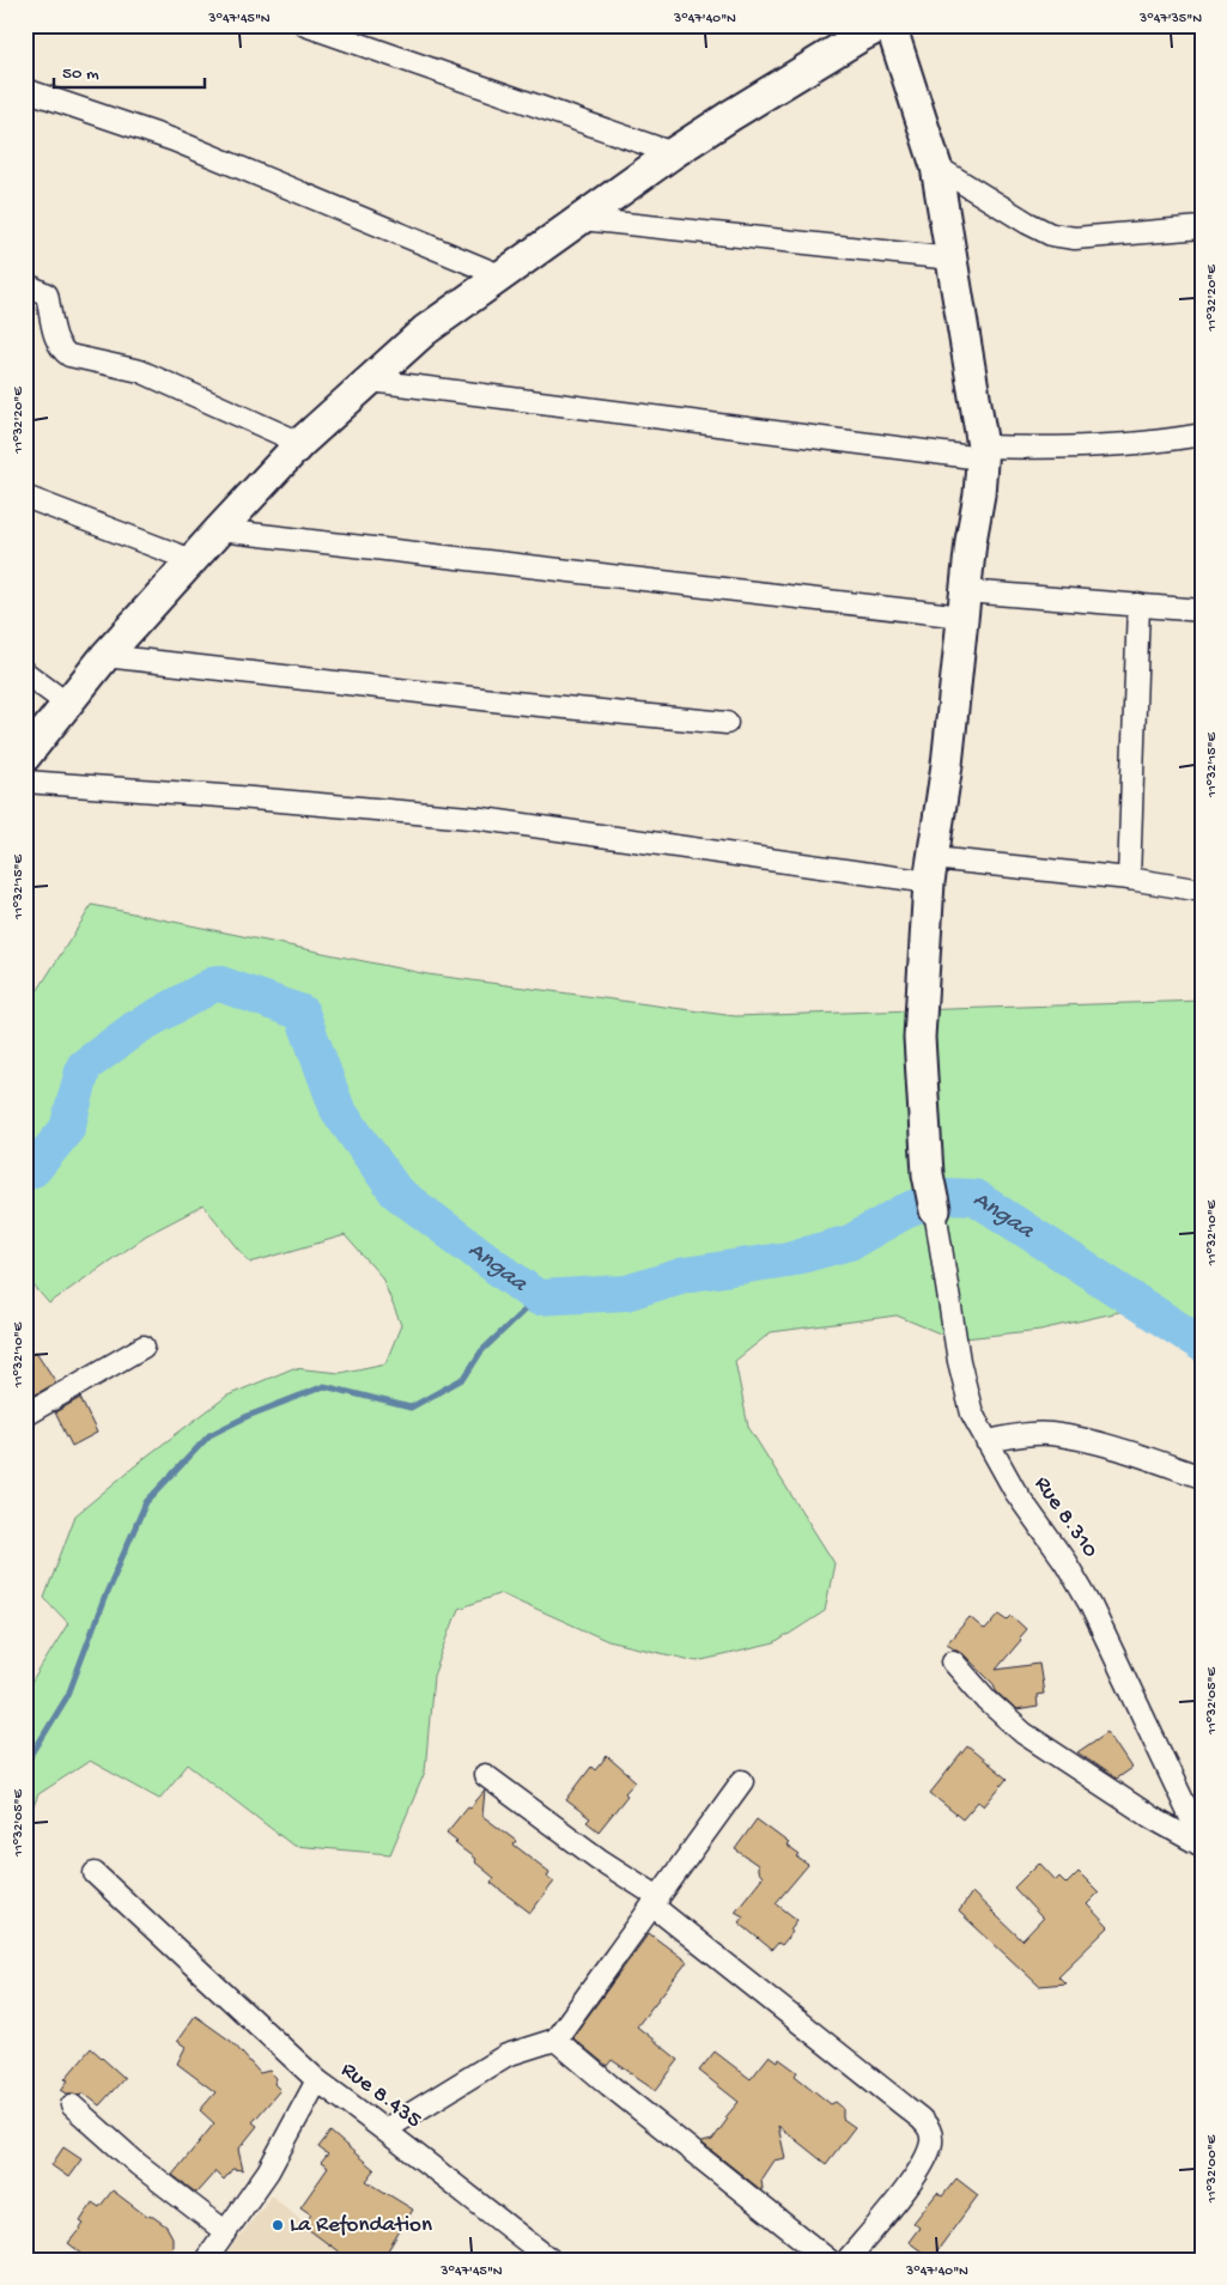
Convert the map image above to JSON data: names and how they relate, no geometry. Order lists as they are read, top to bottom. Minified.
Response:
{"streets":{"street":["Rue 8.310","Rue 8.435"]},"water":["Angaa"],"places":["La Refondation"],"scale_bar":"50 m","coordinates":["3°47'45\"N","3°47'40\"N","3°47'35\"N","11°32'20\"E","11°32'15\"E","11°32'10\"E","11°32'05\"E","11°32'00\"E"]}
